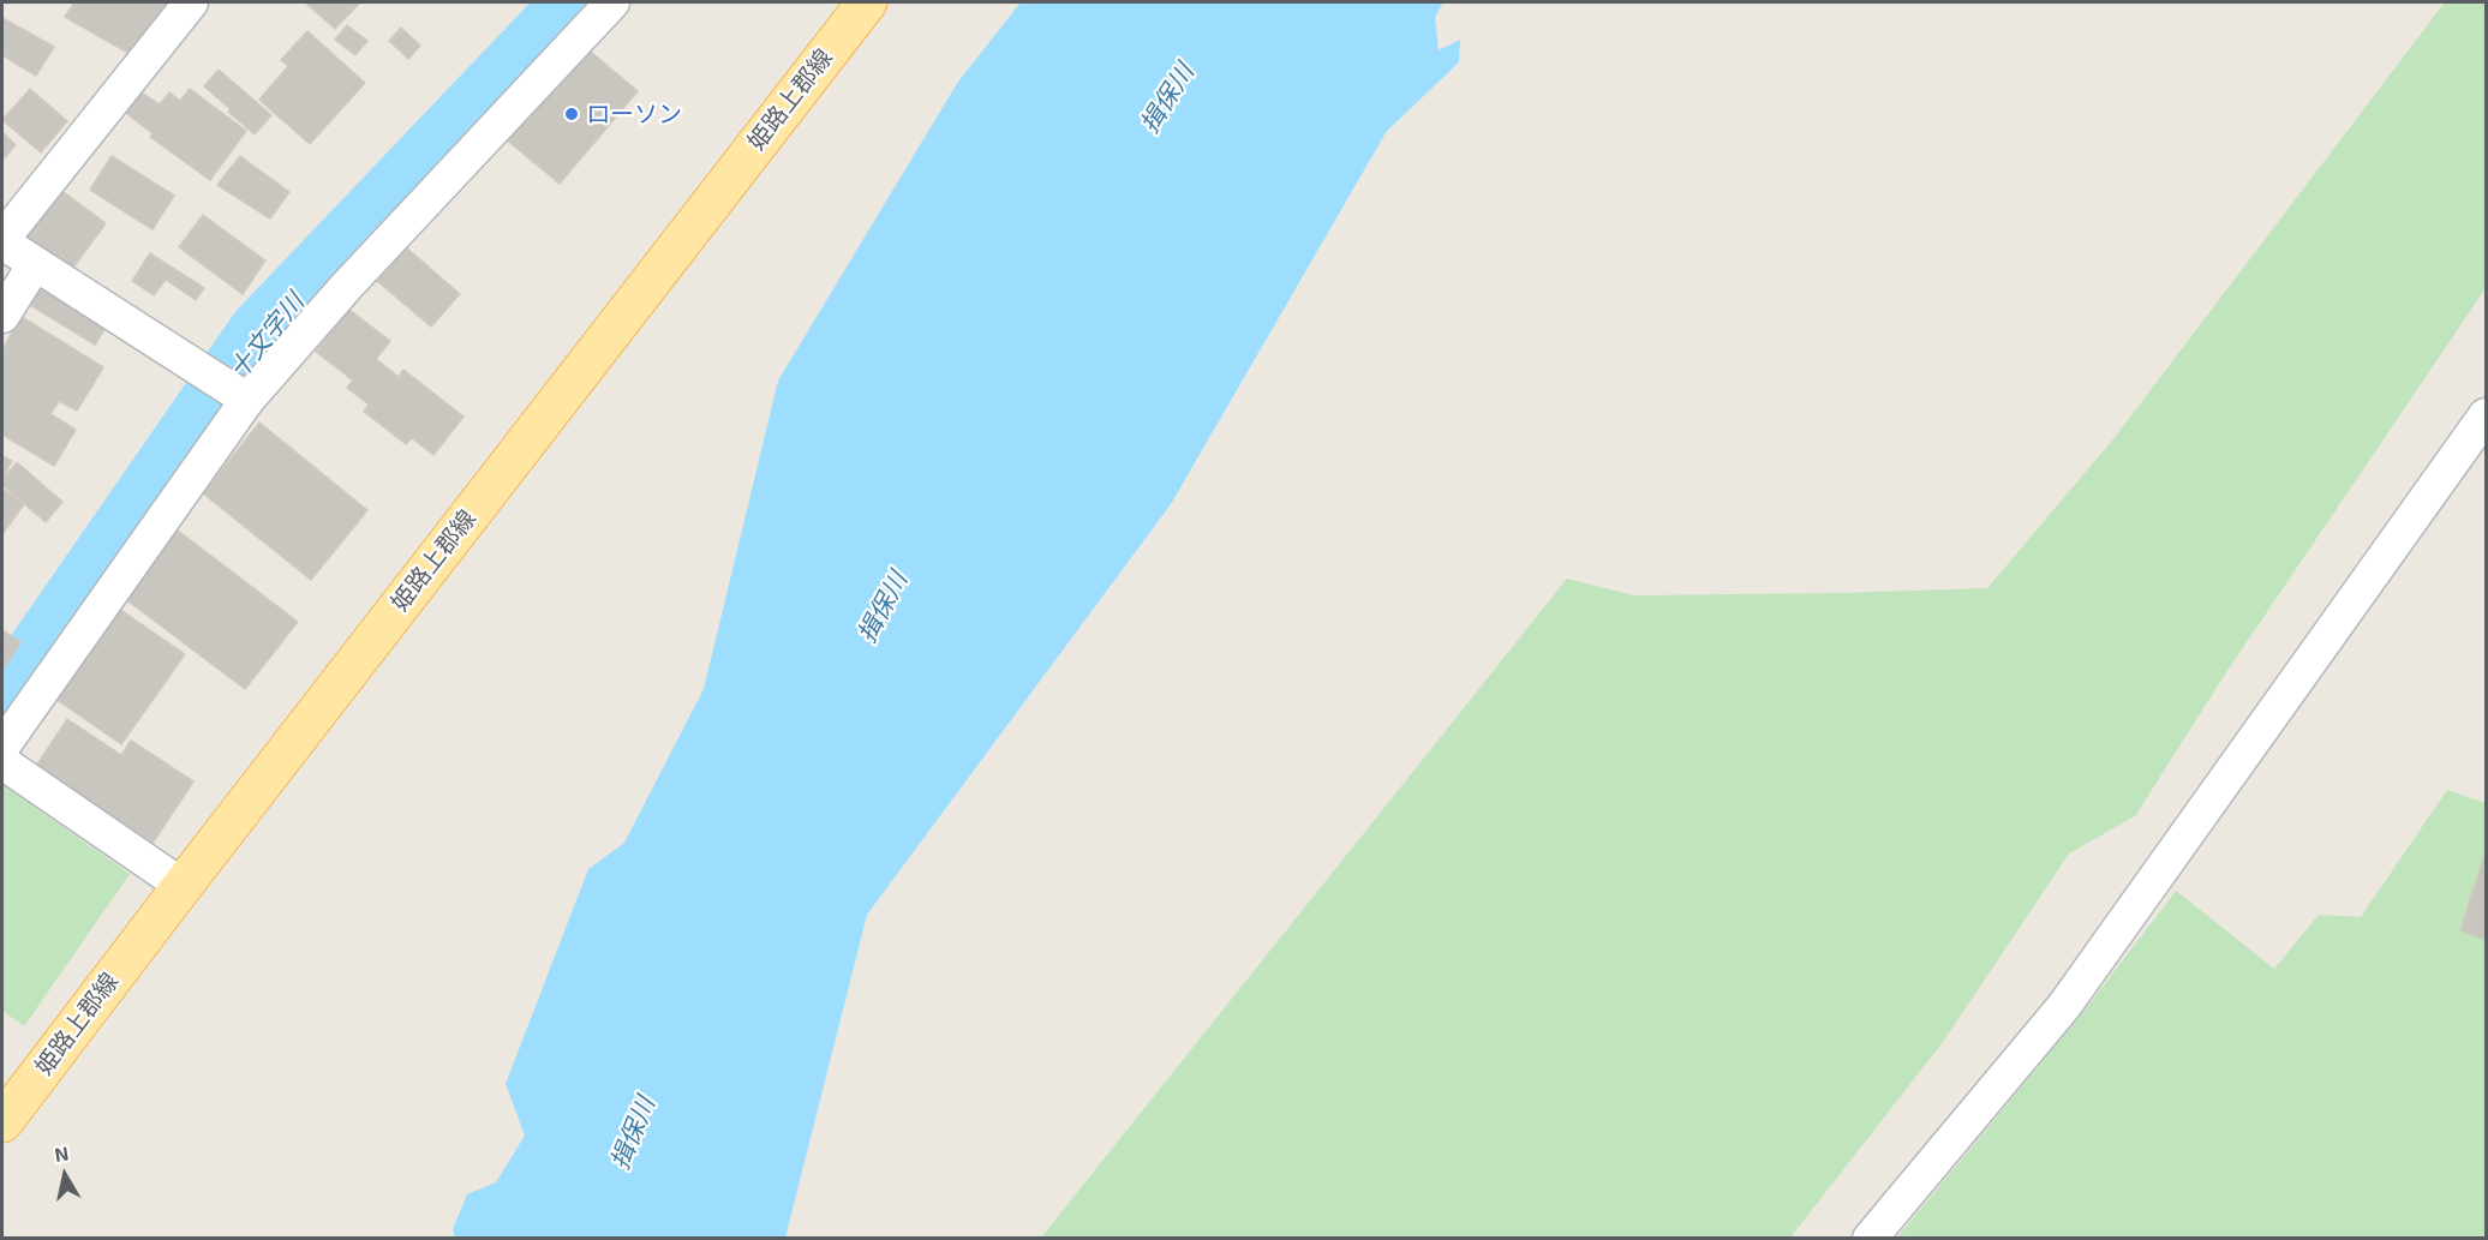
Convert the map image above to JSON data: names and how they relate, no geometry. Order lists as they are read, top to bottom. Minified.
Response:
{"streets":{"main road":["姫路上郡線"]},"water":["揖保川","十文字川"],"places":["ローソン"],"north":"top"}
